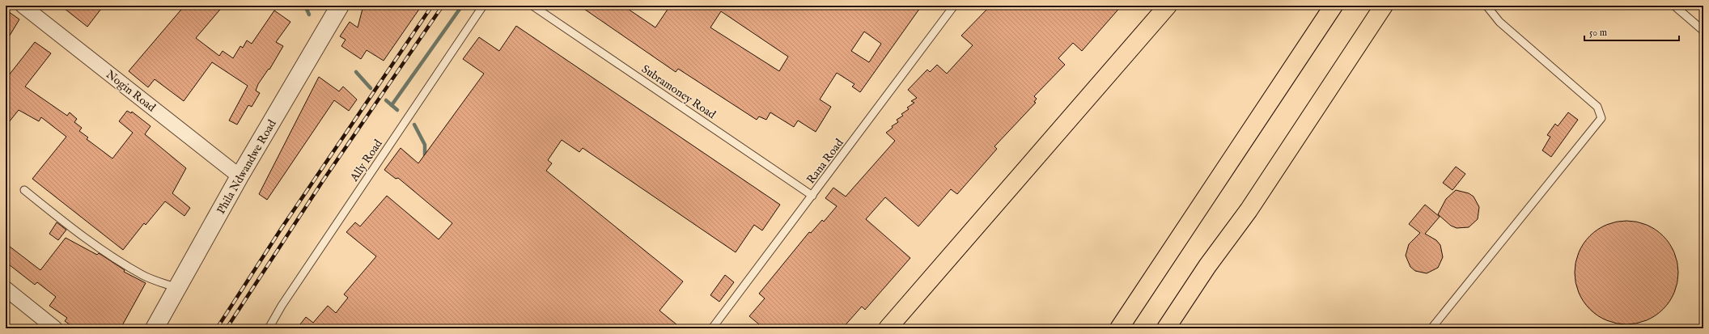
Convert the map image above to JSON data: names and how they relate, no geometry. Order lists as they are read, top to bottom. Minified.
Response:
{"streets":{"street":["Nogin Road","Phila Ndwandwe Road"],"lane":["Subramoney Road","Ally Road","Rana Road"]},"crossings":[["Nogin Road","Phila Ndwandwe Road"],["Subramoney Road","Rana Road"]],"scale_bar":"50 m"}
